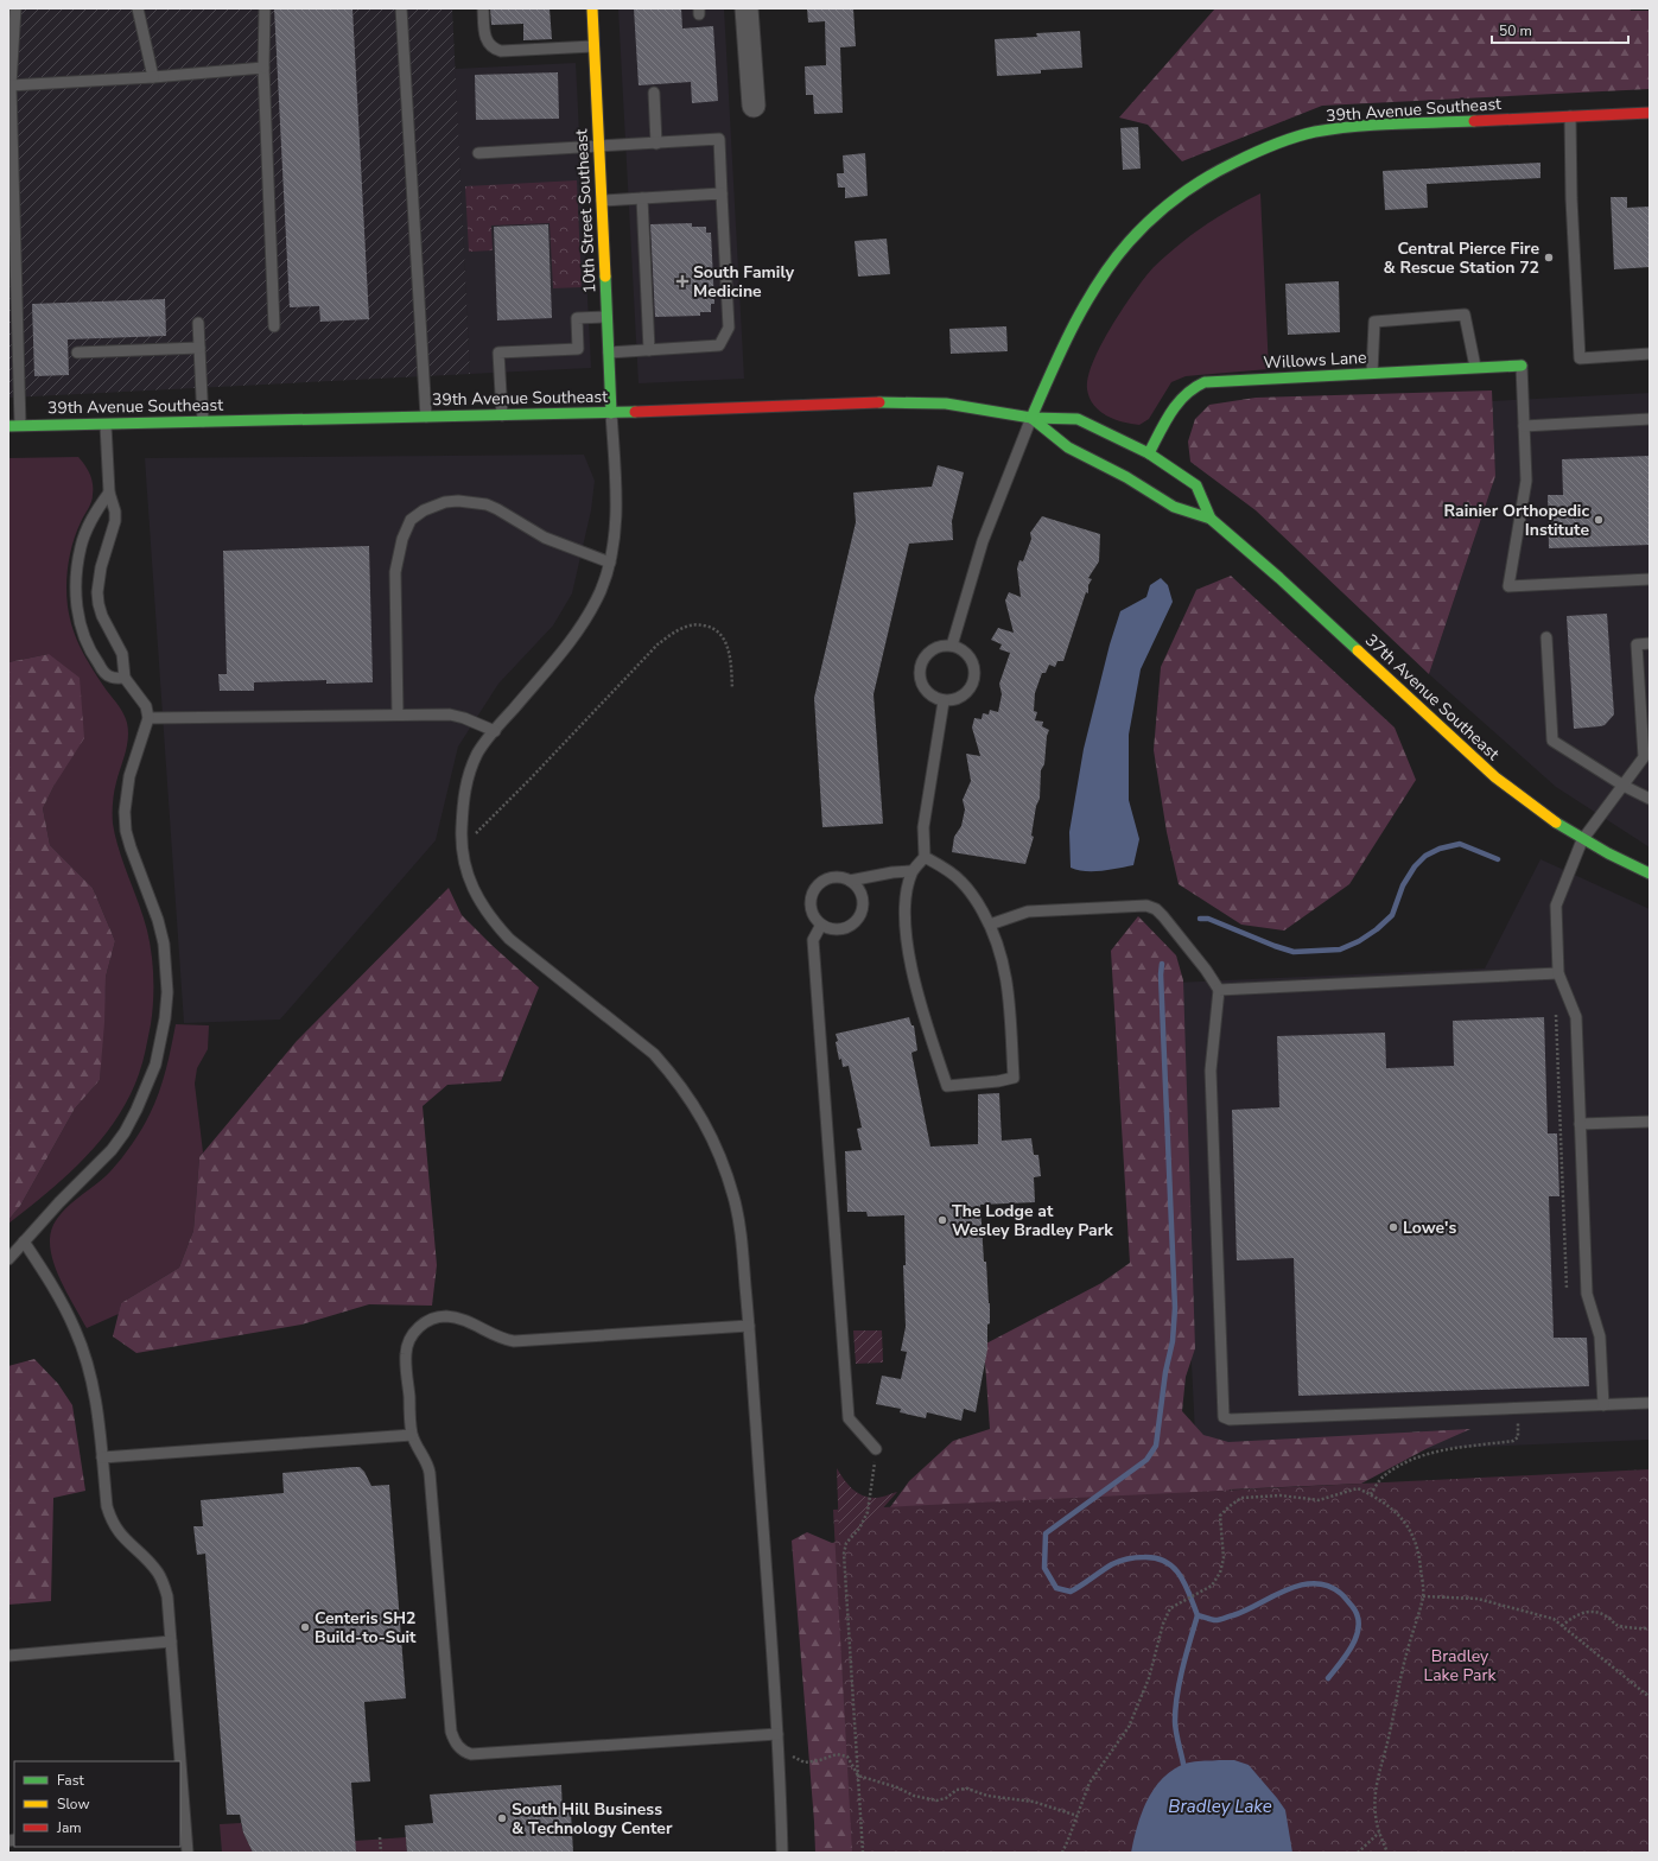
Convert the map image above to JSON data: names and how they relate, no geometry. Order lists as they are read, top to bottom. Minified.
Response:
{"streets":{"main road":["39th Avenue Southeast","10th Street Southeast","Willows Lane","37th Avenue Southeast"]},"crossings":[["39th Avenue Southeast","10th Street Southeast"],["39th Avenue Southeast","Willows Lane"],["39th Avenue Southeast","37th Avenue Southeast"],["Willows Lane","37th Avenue Southeast"]],"water":["Bradley Lake"],"parks":["Bradley Lake Park"],"places":{"other":["Central Pierce Fire & Rescue Station 72","Rainier Orthopedic Institute","The Lodge at Wesley Bradley Park","Lowe's","Centeris SH2 Build-to-Suit","South Hill Business & Technology Center"],"health":["South Family Medicine"]},"legend":["Fast","Slow","Jam"],"scale_bar":"50 m"}
